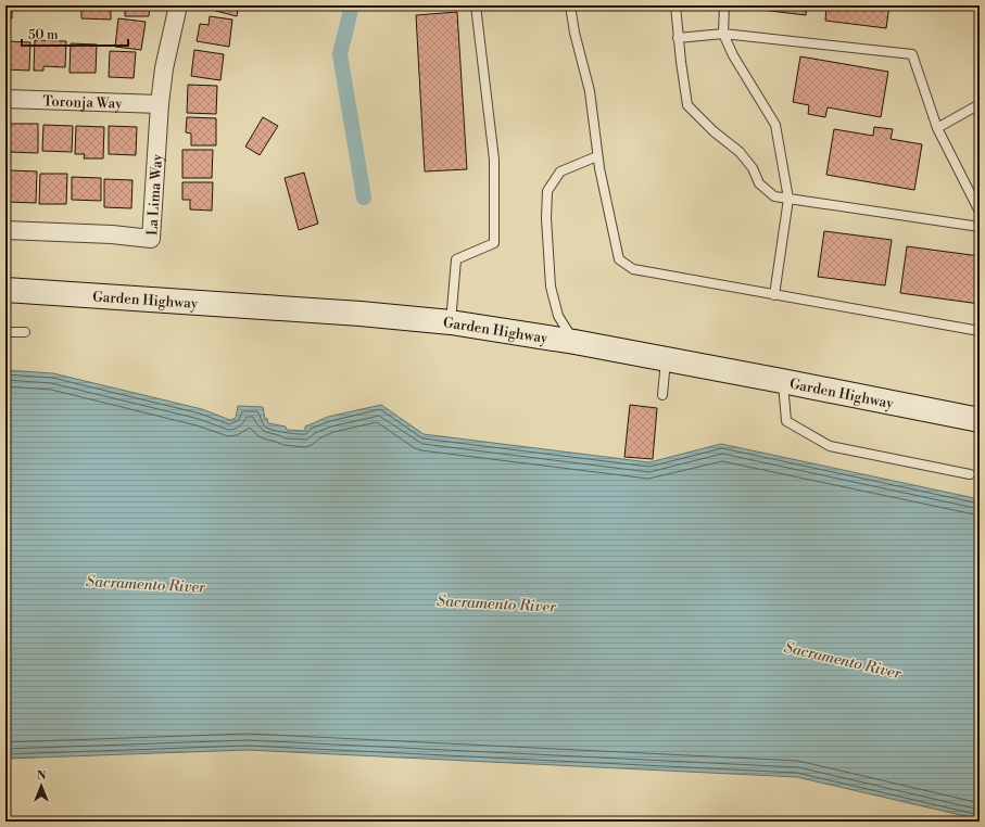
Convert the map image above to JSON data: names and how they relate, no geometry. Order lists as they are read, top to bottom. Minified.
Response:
{"streets":{"main road":["Garden Highway"],"street":["Toronja Way","La Lima Way"]},"crossings":[["Toronja Way","La Lima Way"]],"water":["Sacramento River"],"scale_bar":"50 m","north":"top"}
